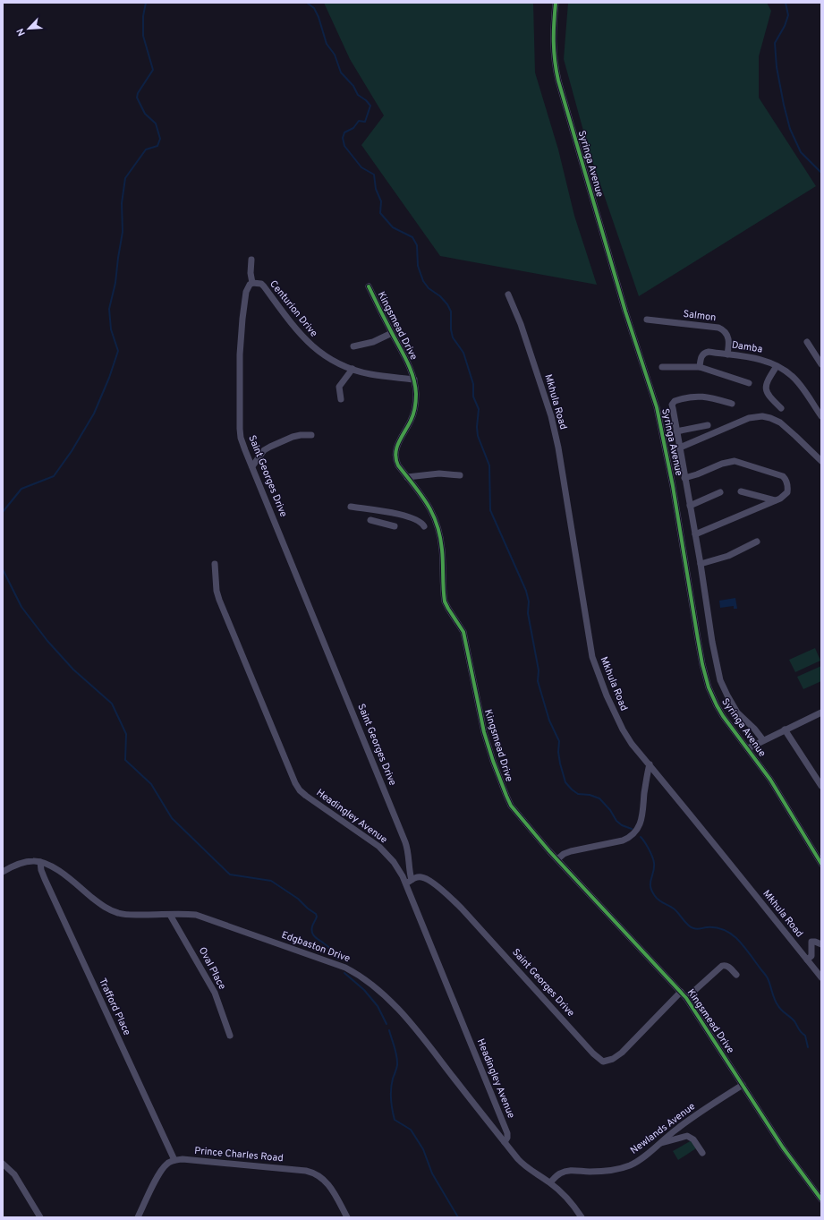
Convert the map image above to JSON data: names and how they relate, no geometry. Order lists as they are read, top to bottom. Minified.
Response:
{"streets":{"street":["Syringa Avenue","Centurion Drive","Salmon","Kingsmead Drive","Damba","Mkhula Road","Saint Georges Drive","Headingley Avenue","Edgbaston Drive","Oval Place","Trafford Place","Newlands Avenue","Prince Charles Road"]},"crossings":[["Centurion Drive","Kingsmead Drive"],["Centurion Drive","Saint Georges Drive"],["Salmon","Damba"],["Kingsmead Drive","Saint Georges Drive"],["Kingsmead Drive","Newlands Avenue"],["Headingley Avenue","Edgbaston Drive"],["Edgbaston Drive","Oval Place"],["Edgbaston Drive","Trafford Place"],["Edgbaston Drive","Newlands Avenue"],["Trafford Place","Prince Charles Road"]],"north":"bottom left"}
